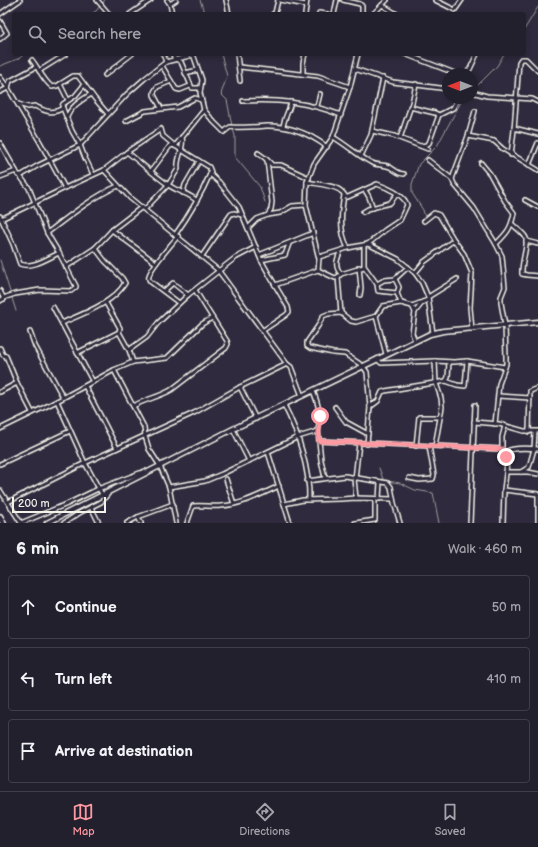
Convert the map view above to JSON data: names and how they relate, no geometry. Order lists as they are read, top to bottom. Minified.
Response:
{"scale_bar":"200 m","north":"left","page":{"search":"Search here","scale":"200 m","heading":["6 min","Walk · 460 m"],"list":[["Continue","50 m"],["Turn left","410 m"],"Arrive at destination"],"nav":["Map","Directions","Saved"]}}
